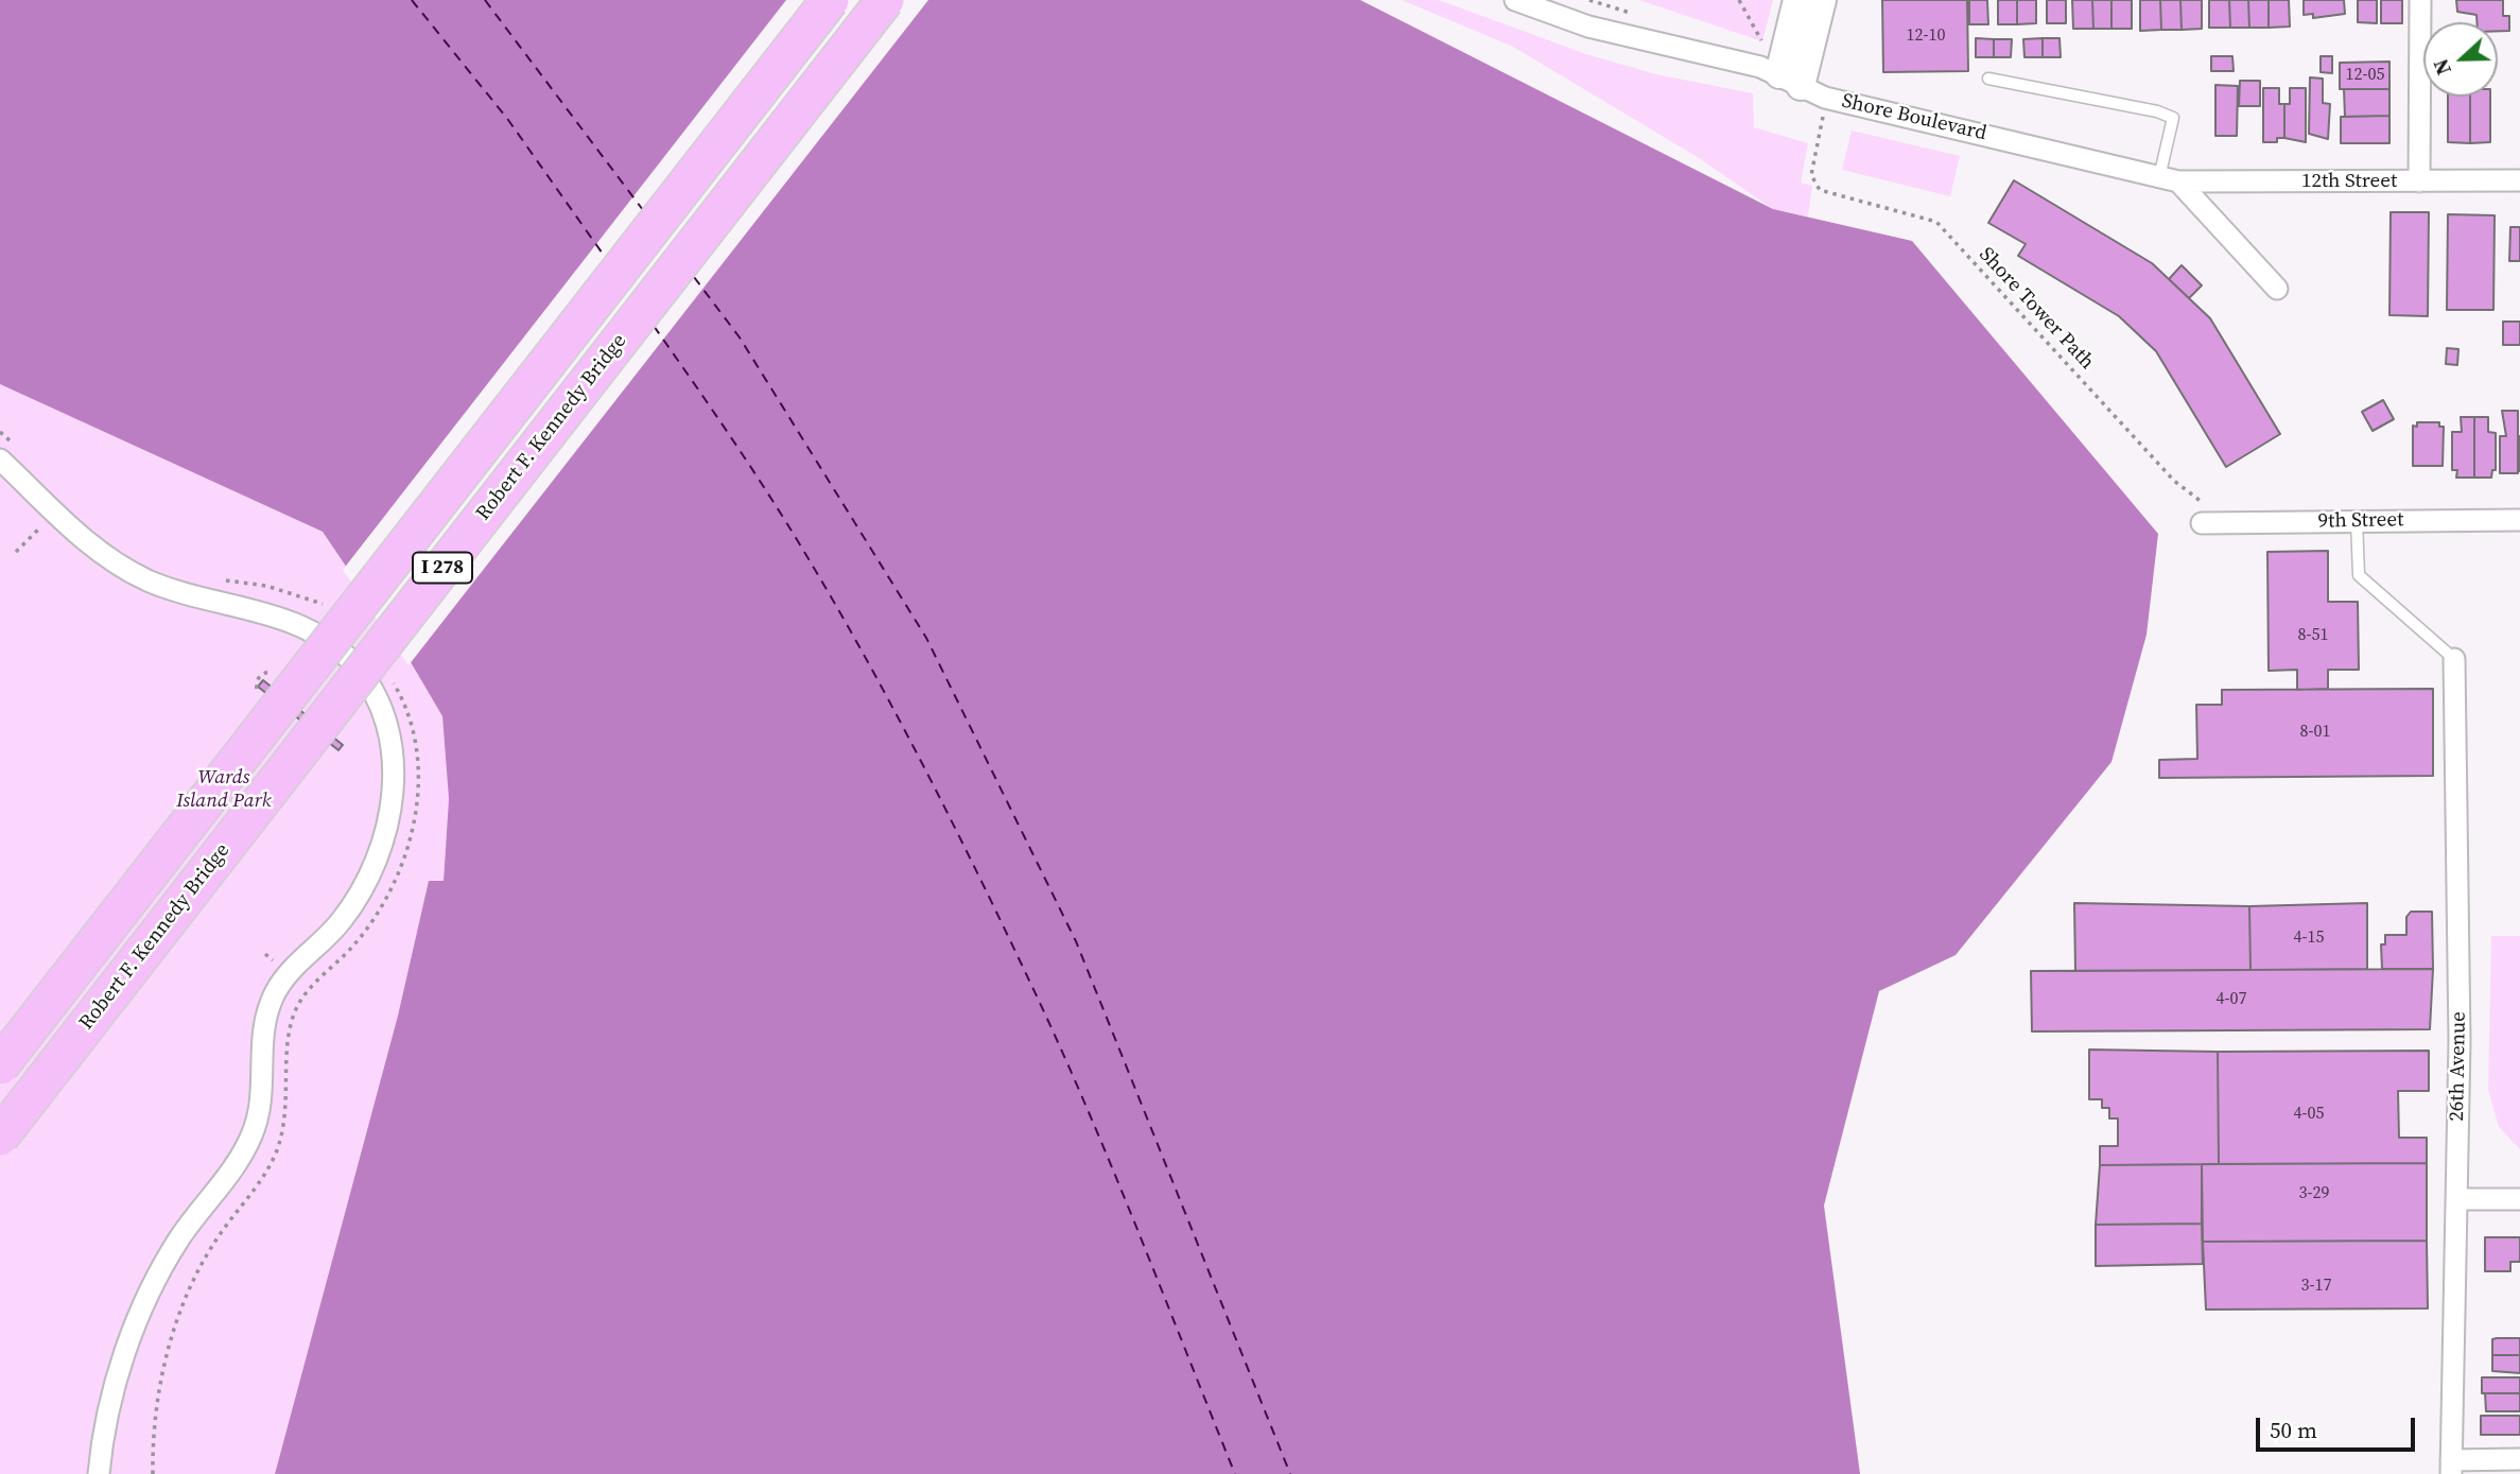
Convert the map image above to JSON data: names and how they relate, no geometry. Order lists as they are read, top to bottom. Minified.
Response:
{"streets":{"highway":["Robert F. Kennedy Bridge","I 278"],"street":["Shore Boulevard","12th Street","9th Street","26th Avenue"],"path":["Shore Tower Path"]},"crossings":[["Shore Boulevard","12th Street"]],"parks":["Wards Island Park"],"house_numbers":["12-10","12-05","8-51","8-01","4-15","4-07","4-05","3-29","3-17"],"scale_bar":"50 m","north":"left"}
